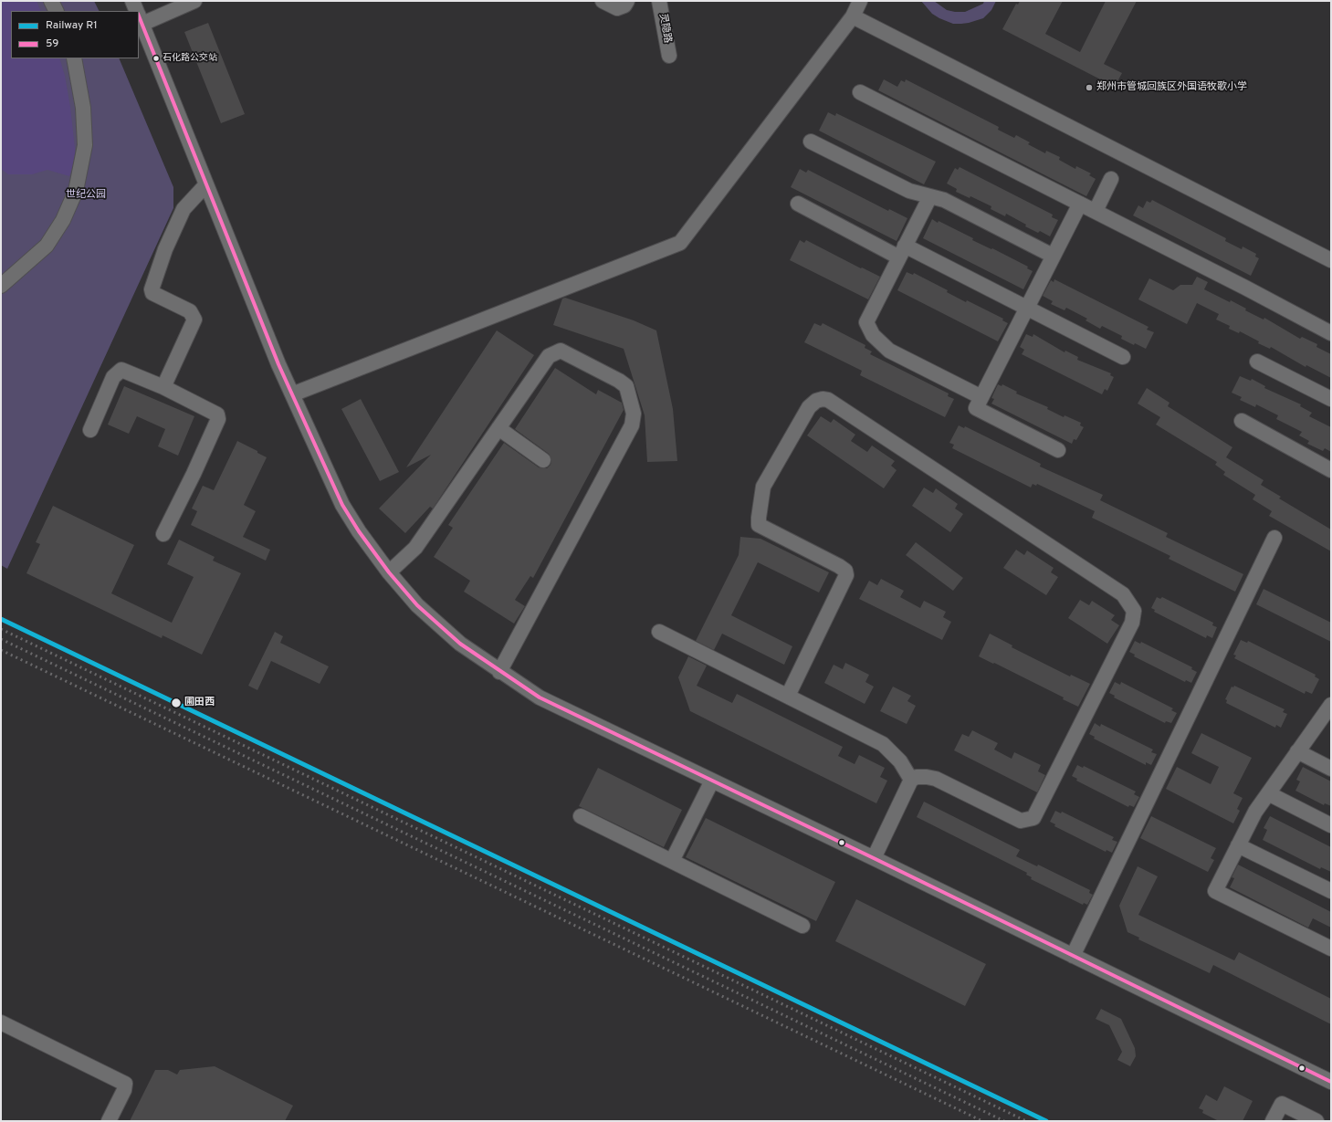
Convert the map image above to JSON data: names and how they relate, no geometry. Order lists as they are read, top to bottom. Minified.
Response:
{"streets":{"street":["灵隐路"]},"parks":["世纪公园"],"places":["石化路公交站","郑州市管城回族区外国语牧歌小学","圃田西"],"lines":["transit line 59","rail line R1"],"legend":["Railway R1","59"]}
